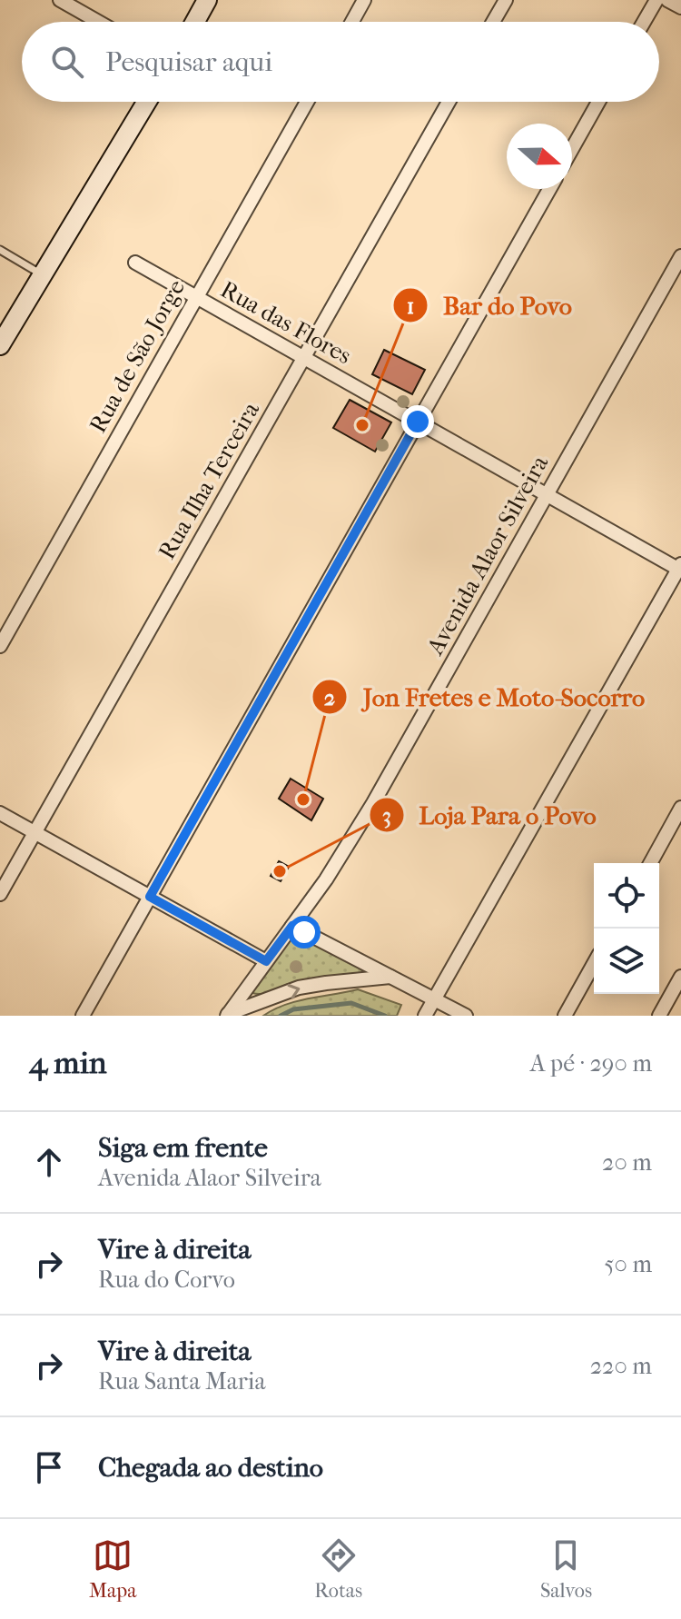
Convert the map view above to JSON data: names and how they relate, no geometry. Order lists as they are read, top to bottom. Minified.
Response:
{"streets":{"street":["Rua das Flores","Rua de São Jorge","Rua Ilha Terceira","Avenida Alaor Silveira"]},"crossings":[["Rua das Flores","Rua de São Jorge"],["Rua das Flores","Rua Ilha Terceira"],["Rua das Flores","Avenida Alaor Silveira"]],"places":["Bar do Povo","Jon Fretes e Moto-Socorro","Loja Para o Povo"],"north":"right","page":{"search":"Pesquisar aqui","heading":["4 min","A pé · 290 m"],"list":[["Siga em frente","Avenida Alaor Silveira","20 m"],["Vire à direita","Rua do Corvo","50 m"],["Vire à direita","Rua Santa Maria","220 m"],"Chegada ao destino"],"nav":["Mapa","Rotas","Salvos"]}}
